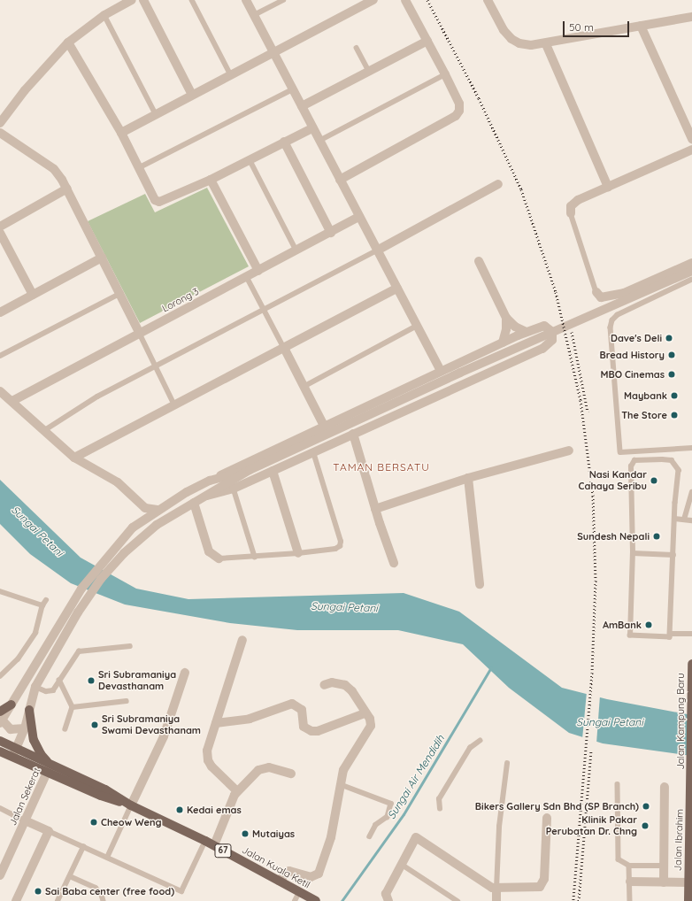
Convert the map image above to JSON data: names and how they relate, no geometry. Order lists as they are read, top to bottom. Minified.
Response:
{"streets":{"main road":["Jalan Kampung Baru","Jalan Ibrahim","67","Jalan Kuala Ketil"],"street":["Lorong 3","Jalan Sekerat"]},"crossings":[["Jalan Kampung Baru","Jalan Ibrahim"],["Jalan Sekerat","Jalan Kuala Ketil"]],"districts":["TAMAN BERSATU"],"water":["Sungai Petani","Sungai Air Mendidih"],"places":["Dave's Deli","Bread History","MBO Cinemas","Maybank","The Store","Nasi Kandar Cahaya Seribu","Sundesh Nepali","AmBank","Sri Subramaniya Devasthanam","Sri Subramaniya Swami Devasthanam","Bikers Gallery Sdn Bhd (SP Branch)","Kedai emas","Cheow Weng","Klinik Pakar Perubatan Dr. Chng","Mutaiyas","Sai Baba center (free food)"],"scale_bar":"50 m"}
